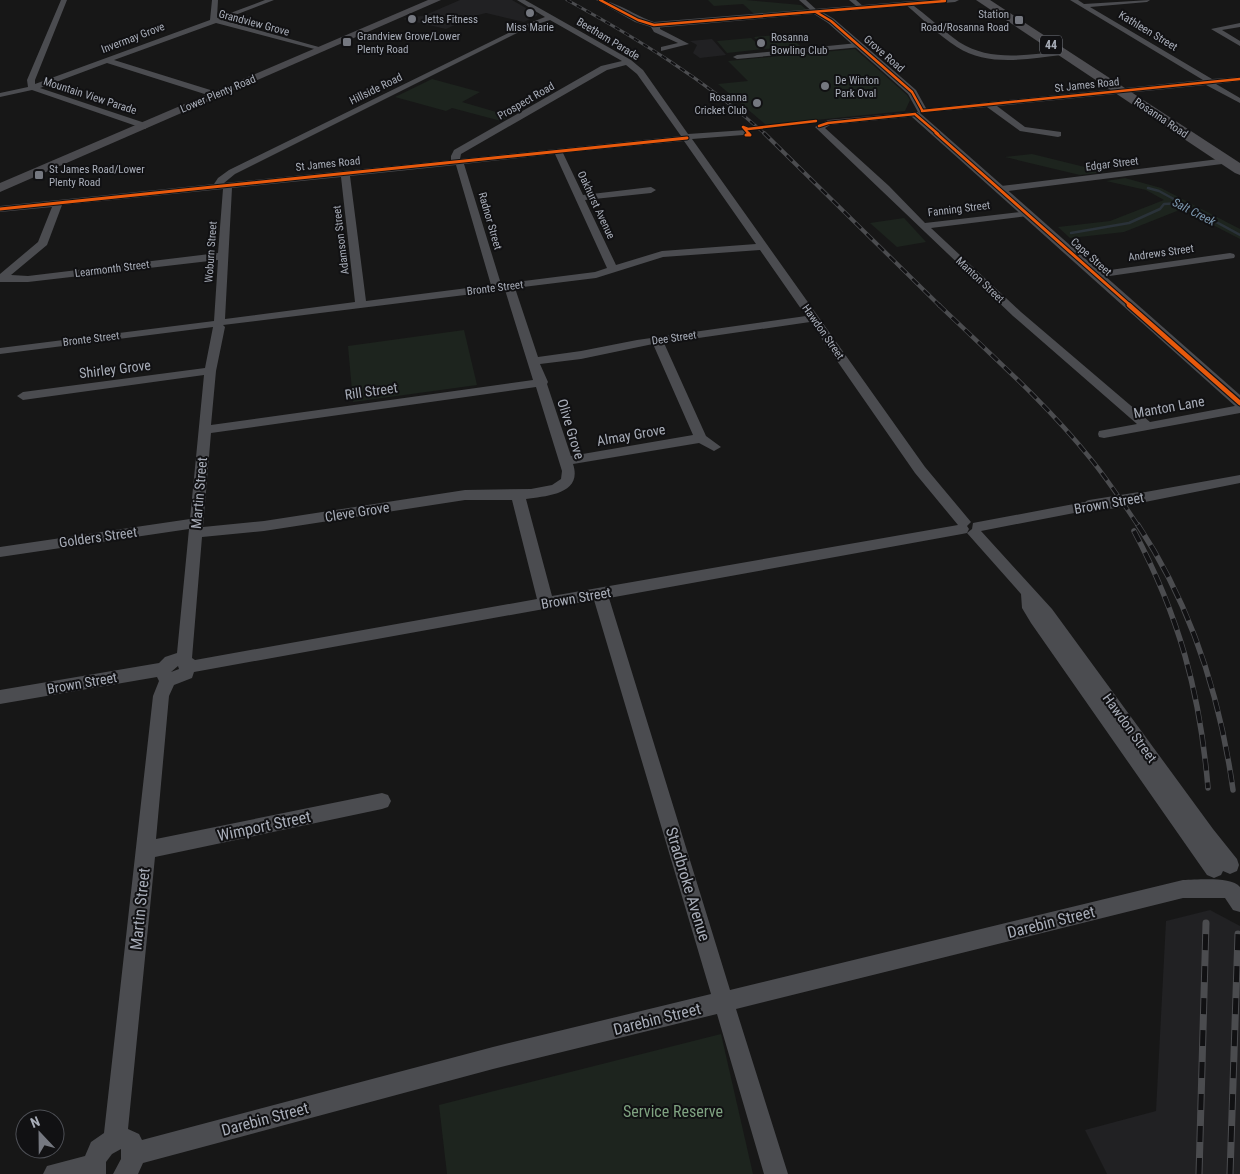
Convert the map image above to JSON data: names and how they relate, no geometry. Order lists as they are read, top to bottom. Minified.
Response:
{"streets":{"highway":["44","Rosanna Road"],"main road":["Lower Plenty Road"],"street":["Grandview Grove","Kathleen Street","Invermay Grove","Beetham Parade","Grove Road","St James Road","Hillside Road","Mountain View Parade","Prospect Road","Edgar Street","Oakhurst Avenue","Fanning Street","Radnor Street","Adamson Street","Woburn Street","Andrews Street","Cape Street","Learmonth Street","Manton Street","Bronte Street","Hawdon Street","Dee Street","Shirley Grove","Rill Street","Manton Lane","Olive Grove","Almay Grove","Martin Street","Brown Street","Cleve Grove","Golders Street","Wimport Street","Stradbroke Avenue","Darebin Street"]},"crossings":[["Grandview Grove","Invermay Grove"],["Grandview Grove","Lower Plenty Road"],["Kathleen Street","St James Road"],["Invermay Grove","Mountain View Parade"],["Beetham Parade","St James Road"],["Beetham Parade","Hillside Road"],["Beetham Parade","Prospect Road"],["Beetham Parade","Hawdon Street"],["Grove Road","St James Road"],["Grove Road","Cape Street"],["St James Road","Hillside Road"],["St James Road","Prospect Road"],["St James Road","Rosanna Road"],["St James Road","Oakhurst Avenue"],["St James Road","Radnor Street"],["St James Road","Adamson Street"],["St James Road","Woburn Street"],["St James Road","Cape Street"],["St James Road","Manton Street"],["St James Road","Hawdon Street"],["Hillside Road","Woburn Street"],["Lower Plenty Road","Mountain View Parade"],["Prospect Road","Radnor Street"],["Rosanna Road","Edgar Street"],["Edgar Street","Cape Street"],["Oakhurst Avenue","Bronte Street"],["Fanning Street","Cape Street"],["Fanning Street","Manton Street"],["Radnor Street","Bronte Street"],["Radnor Street","Olive Grove"],["Adamson Street","Bronte Street"],["Woburn Street","Learmonth Street"],["Woburn Street","Bronte Street"],["Woburn Street","Martin Street"],["Andrews Street","Cape Street"],["Manton Street","Manton Lane"],["Bronte Street","Hawdon Street"],["Bronte Street","Olive Grove"],["Bronte Street","Martin Street"],["Hawdon Street","Dee Street"],["Hawdon Street","Brown Street"],["Hawdon Street","Darebin Street"],["Dee Street","Olive Grove"],["Shirley Grove","Martin Street"],["Rill Street","Olive Grove"],["Rill Street","Martin Street"],["Olive Grove","Almay Grove"],["Olive Grove","Cleve Grove"],["Martin Street","Brown Street"],["Martin Street","Cleve Grove"],["Martin Street","Golders Street"],["Martin Street","Wimport Street"],["Brown Street","Stradbroke Avenue"],["Cleve Grove","Golders Street"],["Stradbroke Avenue","Darebin Street"]],"water":["Salt Creek"],"parks":["Service Reserve"],"places":{"other":["Miss Marie","Jetts Fitness","Rosanna Bowling Club","De Winton Park Oval","Rosanna Cricket Club"],"transit":["Station Road/Rosanna Road","Grandview Grove/Lower Plenty Road","St James Road/Lower Plenty Road"]},"north":"top"}
